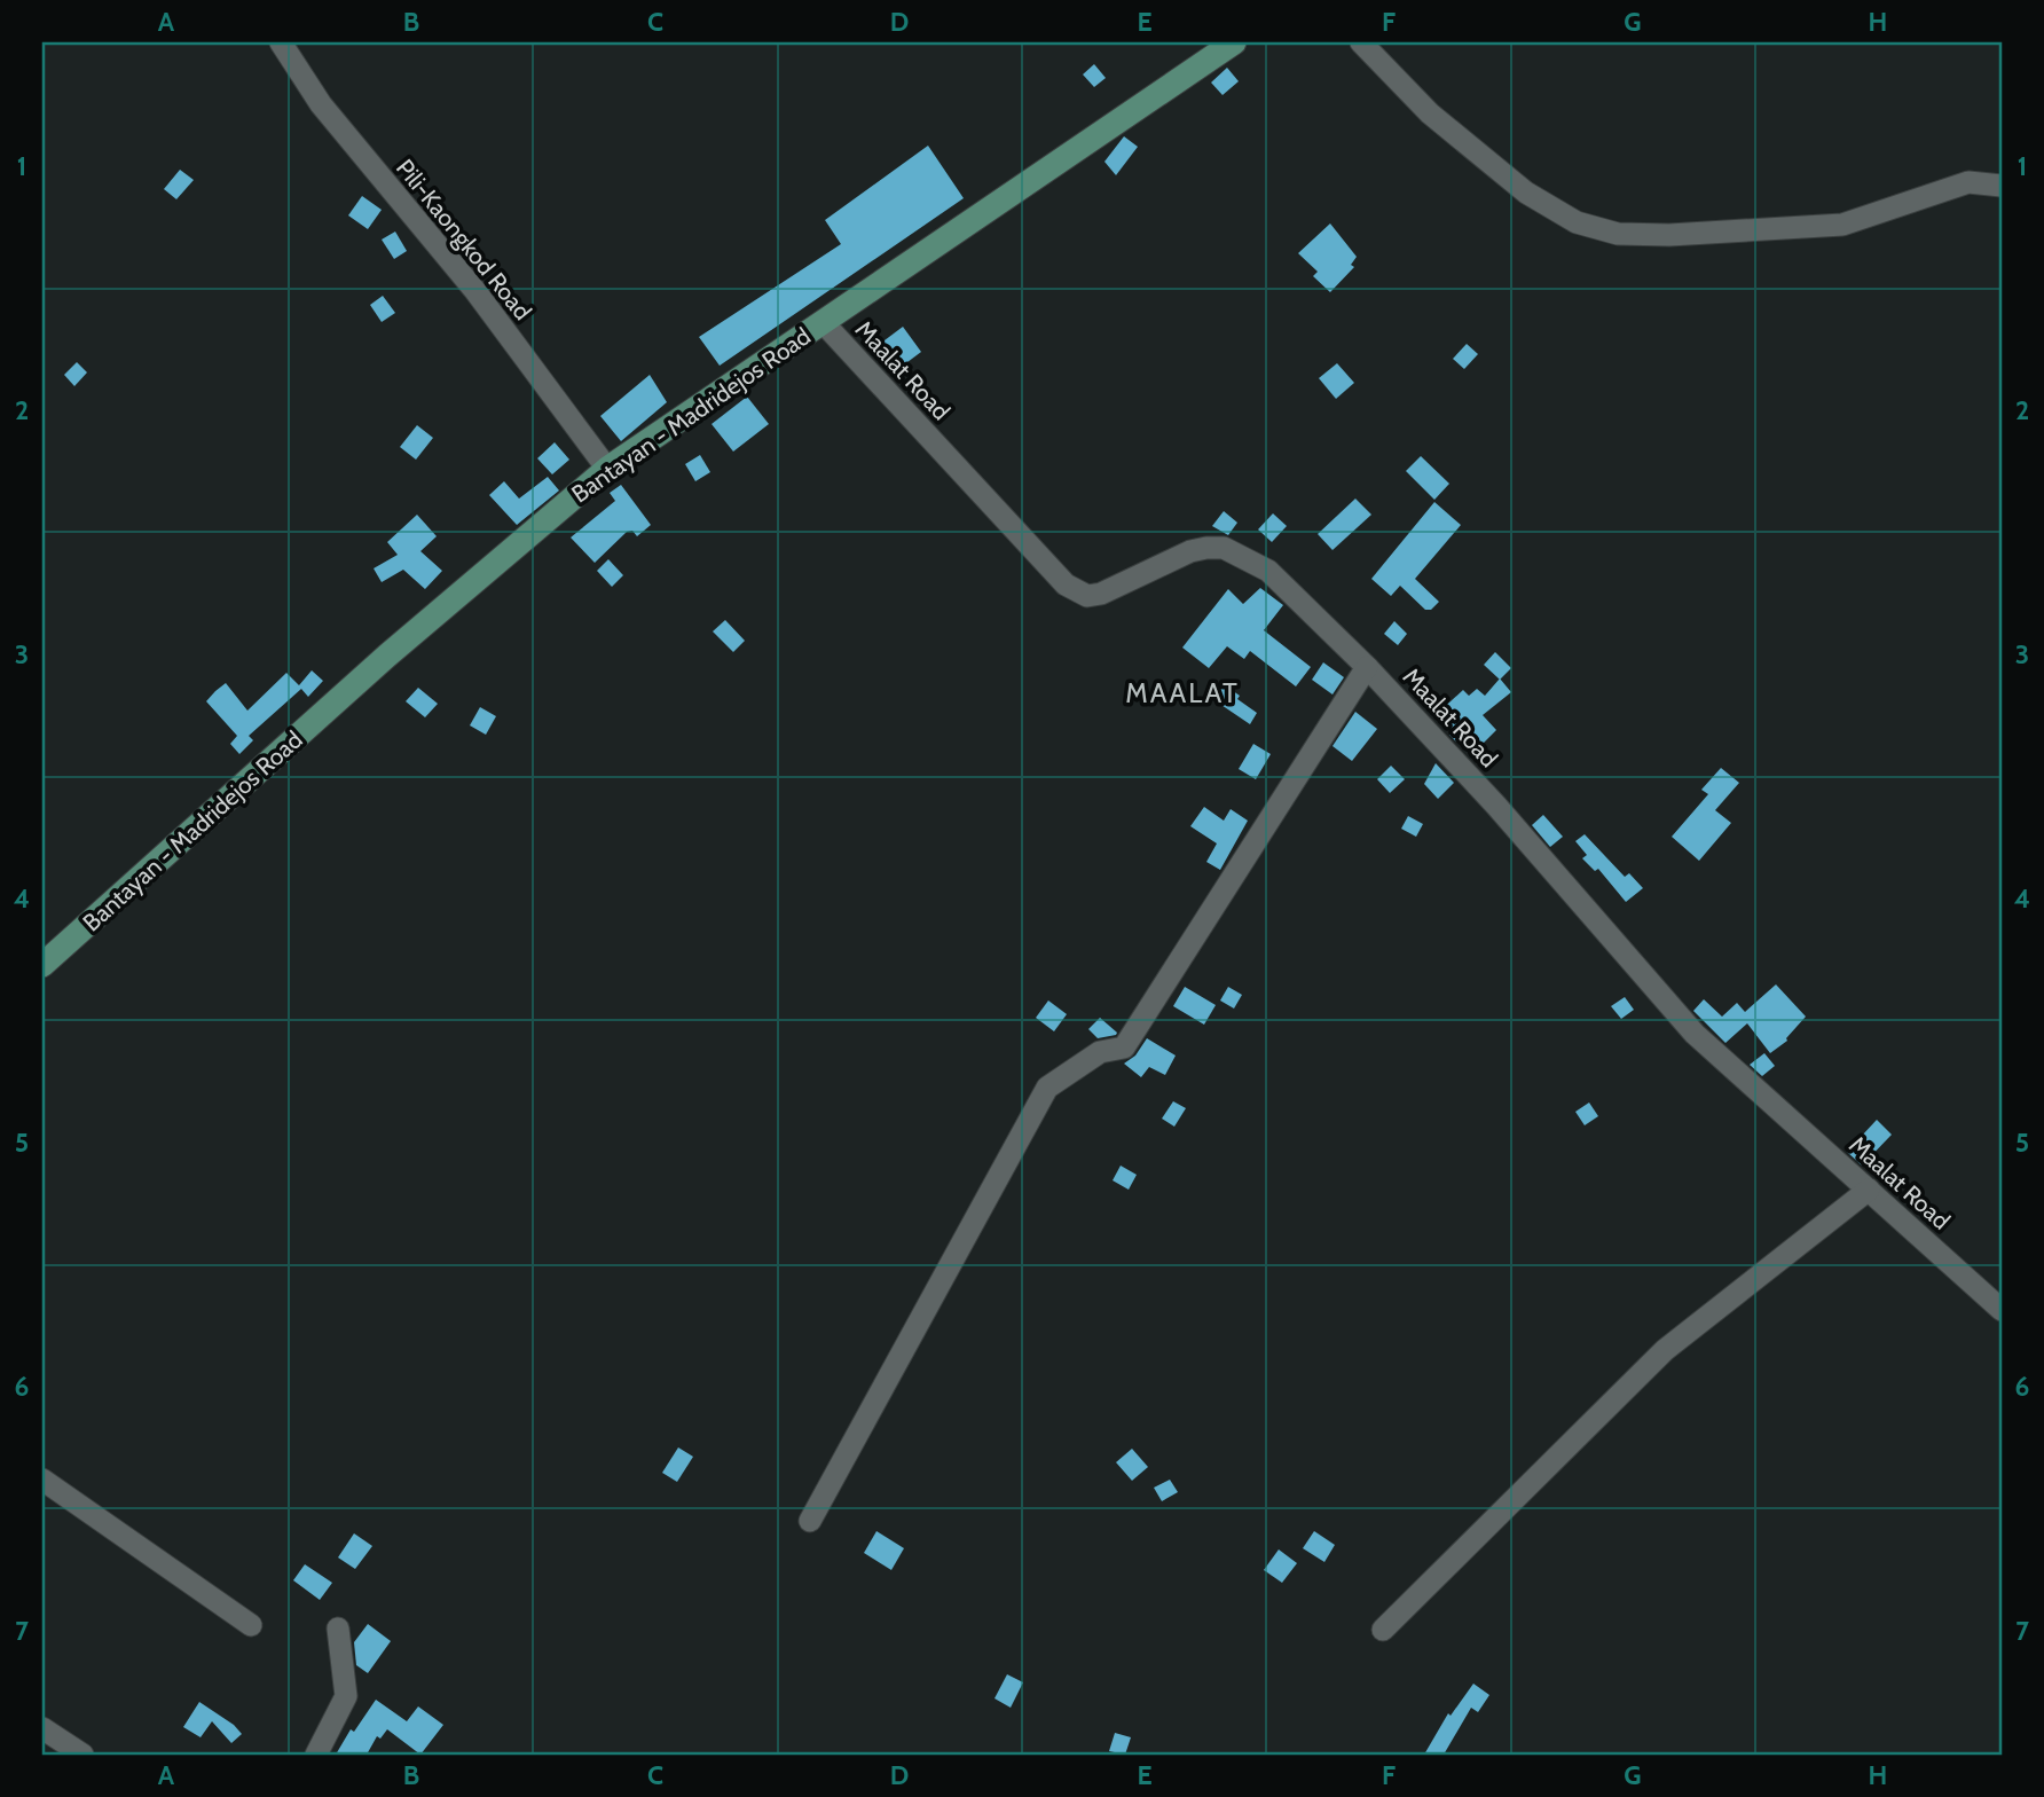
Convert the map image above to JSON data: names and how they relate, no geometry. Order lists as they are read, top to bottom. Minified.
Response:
{"streets":{"main road":["Bantayan - Madridejos Road"],"street":["Pili-Kaongkod Road","Maalat Road"]},"crossings":[["Pili-Kaongkod Road","Bantayan - Madridejos Road"],["Maalat Road","Bantayan - Madridejos Road"]],"districts":["MAALAT"],"grid":{"columns":["A","B","C","D","E","F","G","H"],"rows":["1","2","3","4","5","6","7"]}}
